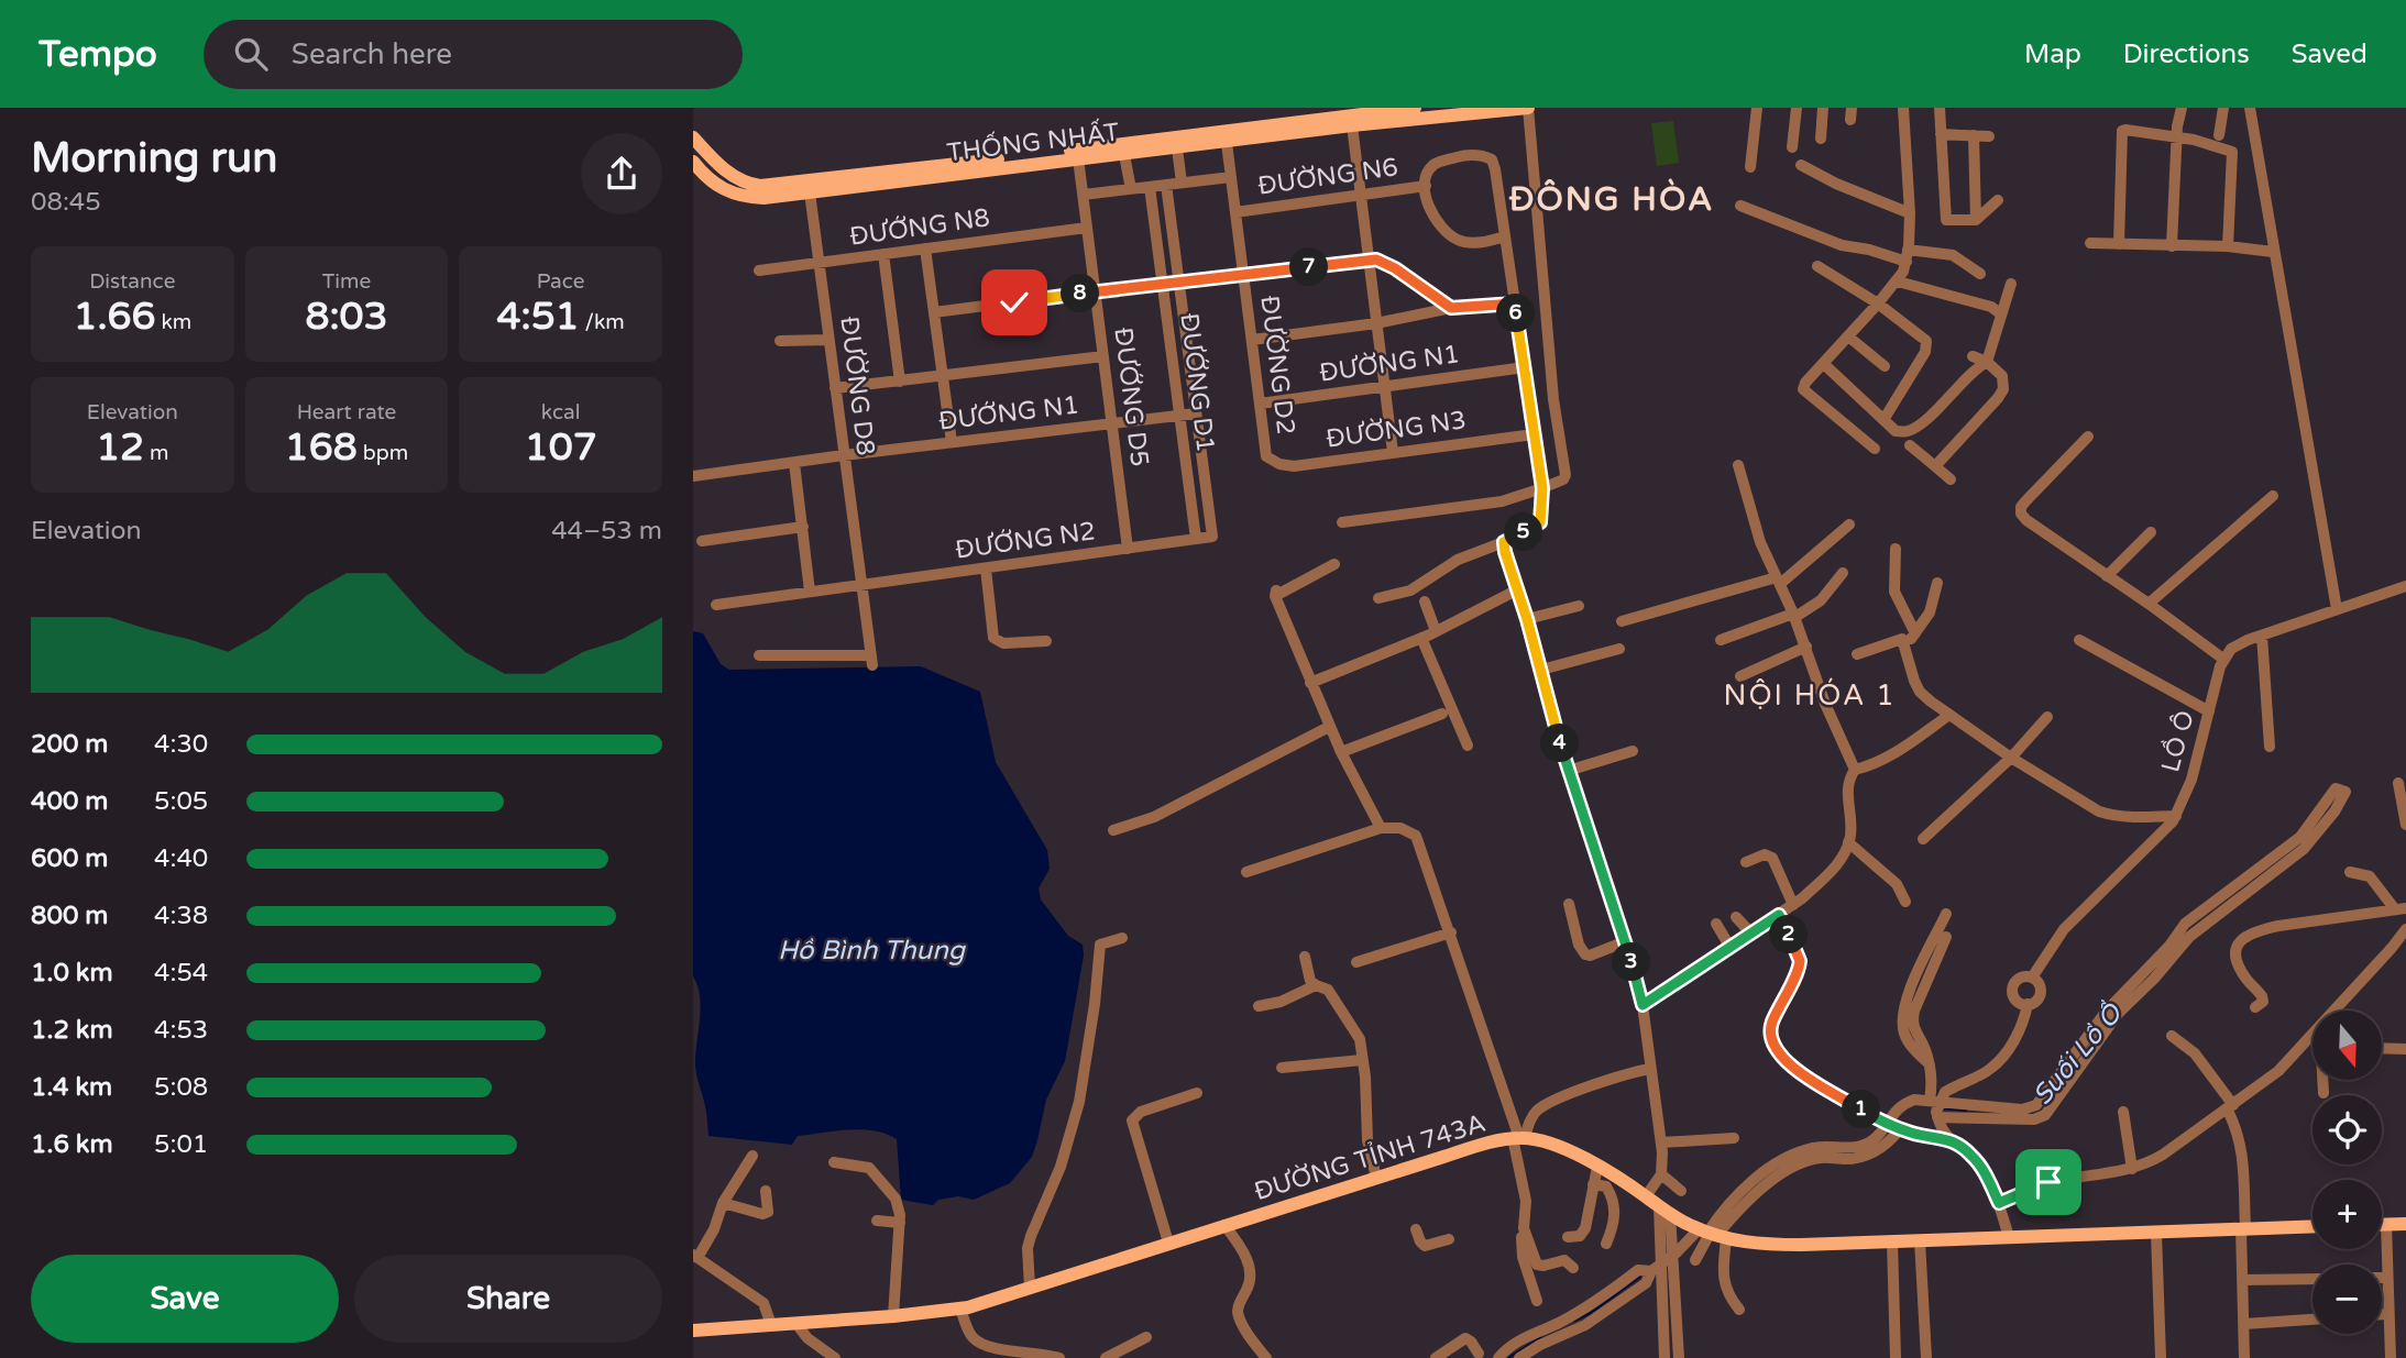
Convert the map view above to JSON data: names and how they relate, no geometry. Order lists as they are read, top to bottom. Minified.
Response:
{"streets":{"main road":["THỐNG NHẤT","ĐƯỜNG TỈNH 743A"],"street":["ĐƯỜNG N6","ĐƯỚNG N8","ĐƯỜNG N1","ĐƯỜNG D2","ĐƯỚNG D1","ĐƯỜNG D8","ĐƯỚNG D5","ĐƯỚNG N1","ĐƯỜNG N3","ĐƯỚNG N2","LỒ Ô"]},"crossings":[["THỐNG NHẤT","ĐƯỜNG D2"],["THỐNG NHẤT","ĐƯỜNG D8"],["THỐNG NHẤT","ĐƯỚNG D5"],["ĐƯỜNG N6","ĐƯỜNG D2"],["ĐƯỚNG N8","ĐƯỜNG D8"],["ĐƯỚNG N8","ĐƯỚNG D5"],["ĐƯỜNG N1","ĐƯỜNG D2"],["ĐƯỜNG D2","ĐƯỜNG N3"],["ĐƯỚNG D1","ĐƯỚNG N1"],["ĐƯỚNG D1","ĐƯỚNG N2"],["ĐƯỜNG D8","ĐƯỚNG N1"],["ĐƯỜNG D8","ĐƯỚNG N2"],["ĐƯỚNG D5","ĐƯỚNG N1"],["ĐƯỚNG D5","ĐƯỚNG N2"]],"districts":["ĐÔNG HÒA","NỘI HÓA 1"],"water":["Hồ Bình Thung","Suối Lồ Ồ"],"north":"bottom","page":{"header":"Tempo","search":"Search here","nav":["Map","Directions","Saved"],"heading":["Morning run","08:45"],"stats":[["Distance","1.66 km"],["Time","8:03"],["Pace","4:51 /km"],["Elevation","12 m"],["Heart rate","168 bpm"],["kcal","107"]],"pins":["7","8","6","5","4","2","3","1"],"chart":["Elevation","44–53 m"],"list":[{"name":"200 m","note":"4:30"},{"name":"400 m","note":"5:05"},{"name":"600 m","note":"4:40"},{"name":"800 m","note":"4:38"},{"name":"1.0 km","note":"4:54"},{"name":"1.2 km","note":"4:53"},{"name":"1.4 km","note":"5:08"},{"name":"1.6 km","note":"5:01"}],"map_buttons":["+","−"],"buttons":["Save","Share"]}}
